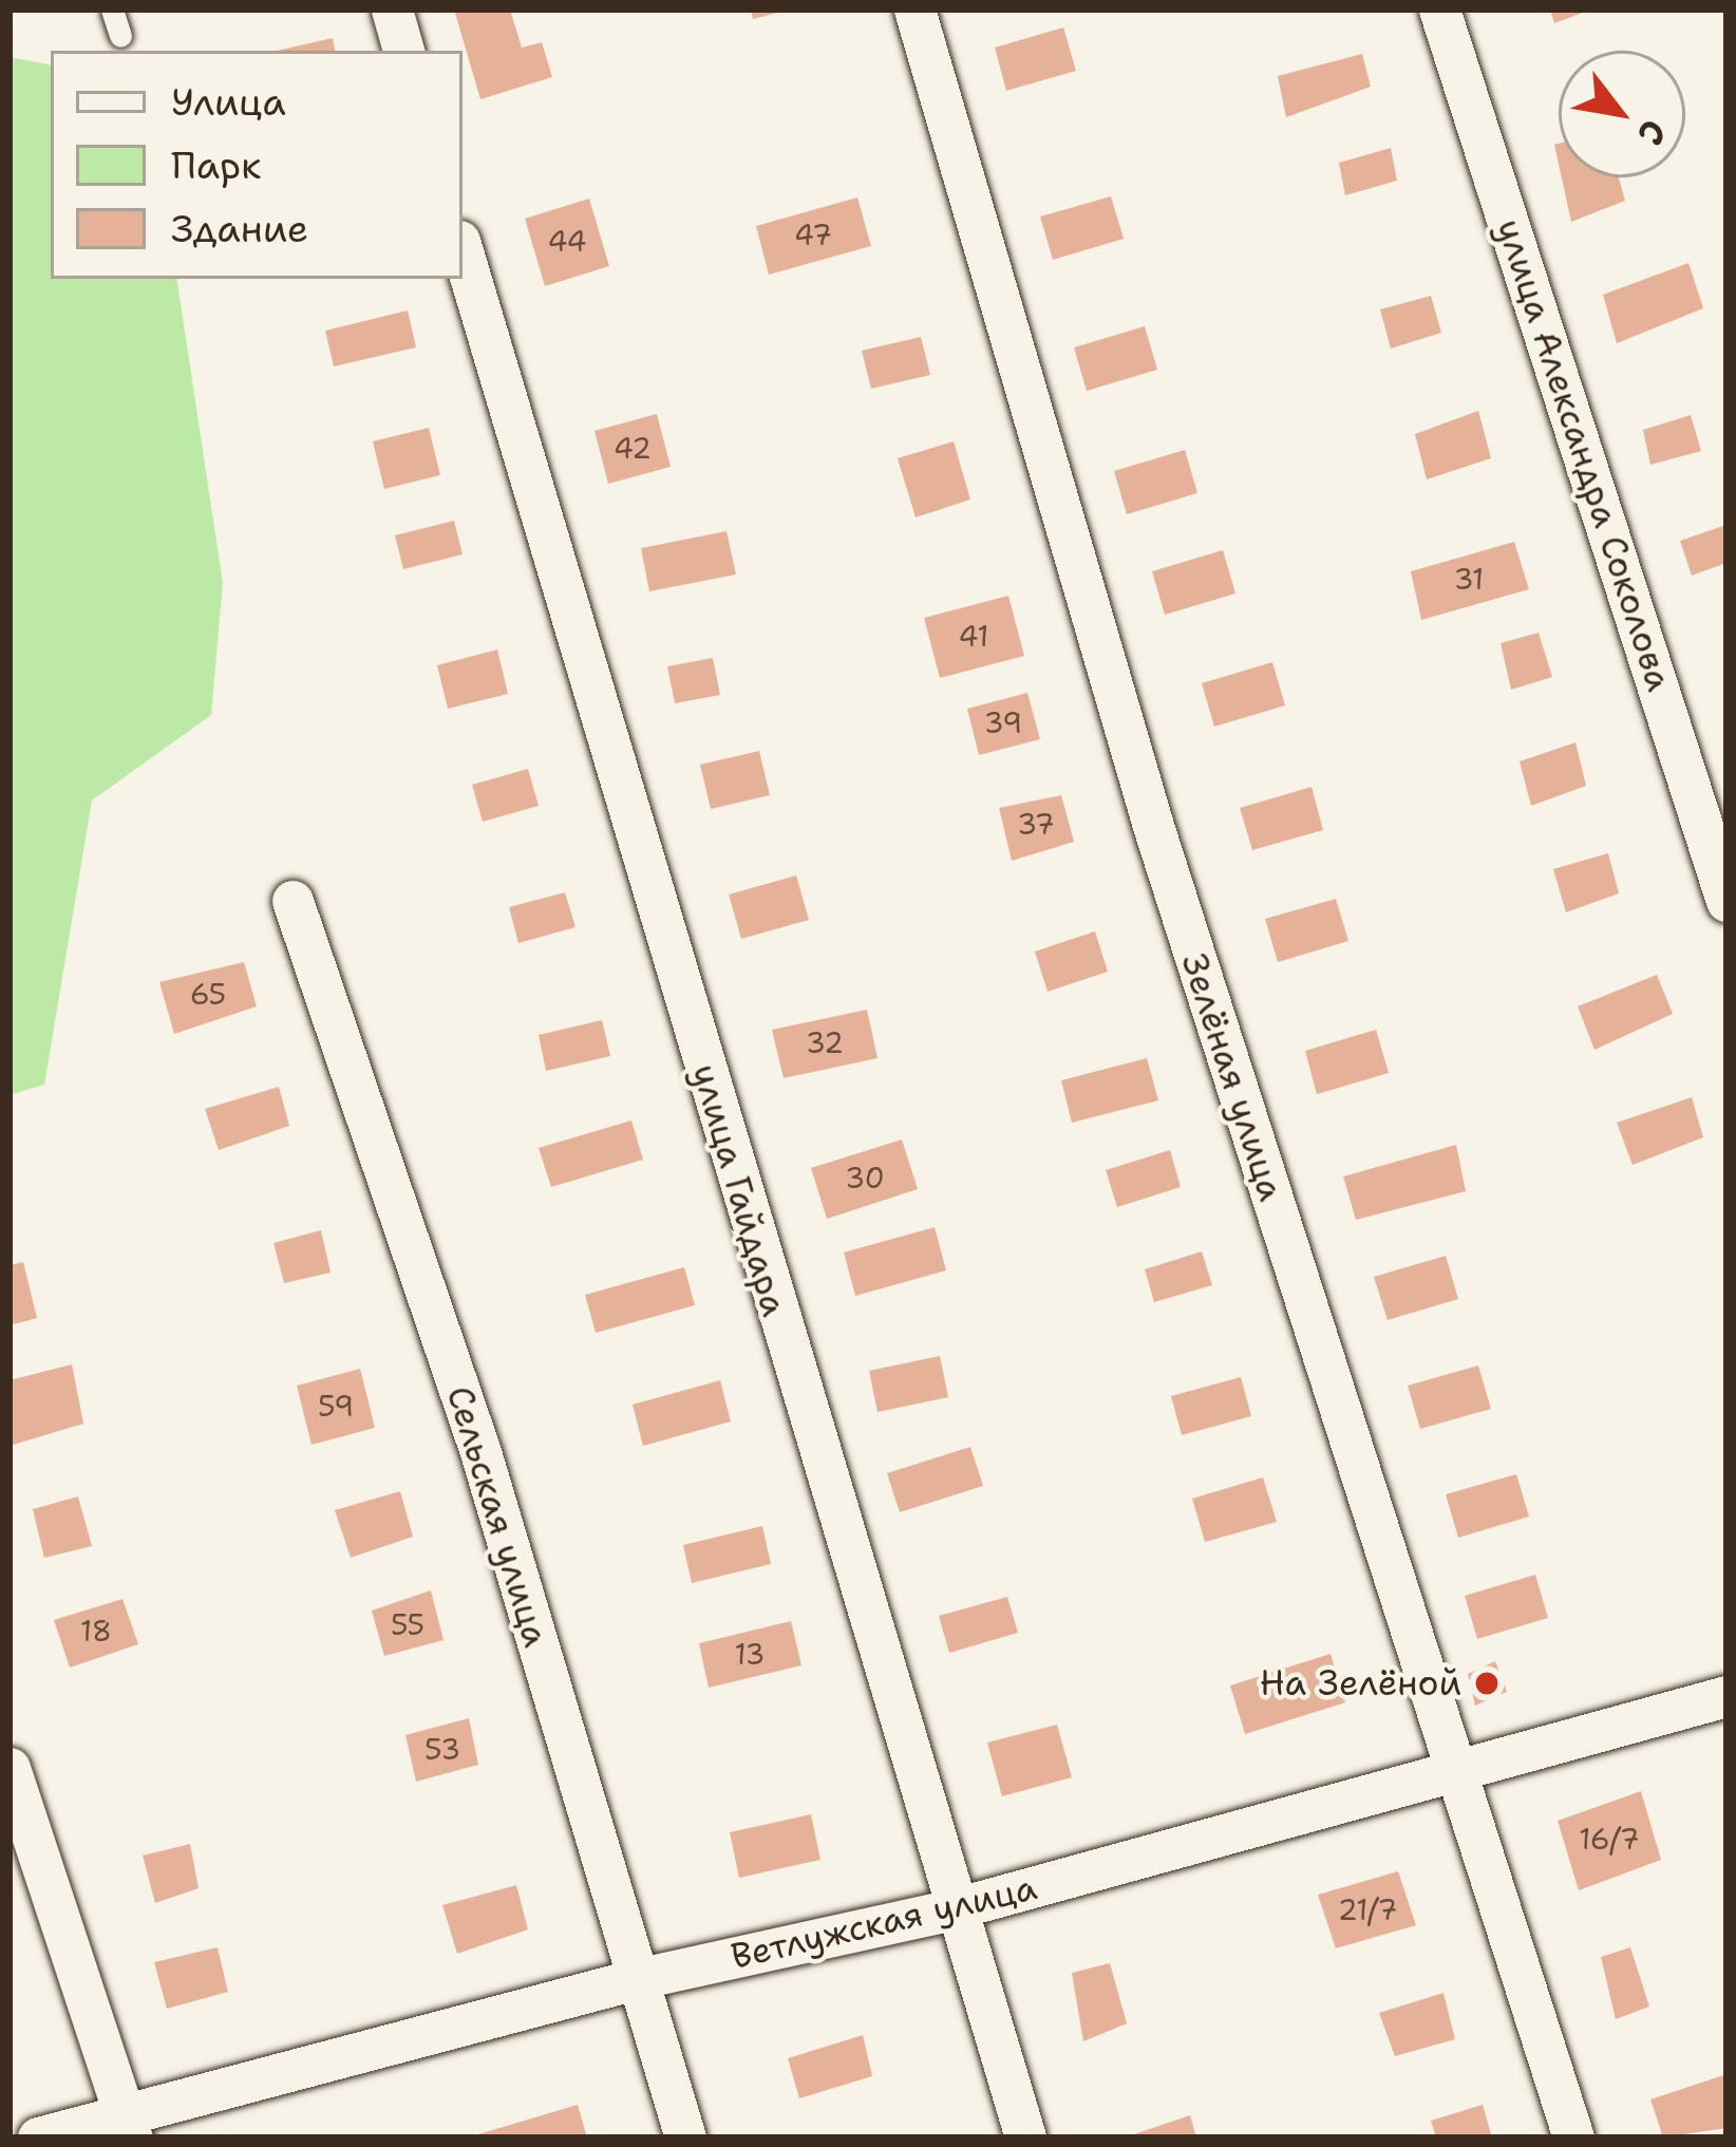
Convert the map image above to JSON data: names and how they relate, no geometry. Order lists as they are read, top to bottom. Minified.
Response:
{"streets":{"street":["улица Александра Соколова","Зелёная улица","улица Гайдара","Сельская улица","Ветлужская улица"]},"crossings":[["Зелёная улица","Ветлужская улица"],["улица Гайдара","Ветлужская улица"],["Сельская улица","Ветлужская улица"]],"places":["На Зелёной"],"house_numbers":["47","44","42","31","41","39","37","65","32","30","59","55","18","13","53","16/7","21/7"],"legend":["Улица","Парк","Здание"],"north":"bottom right"}
